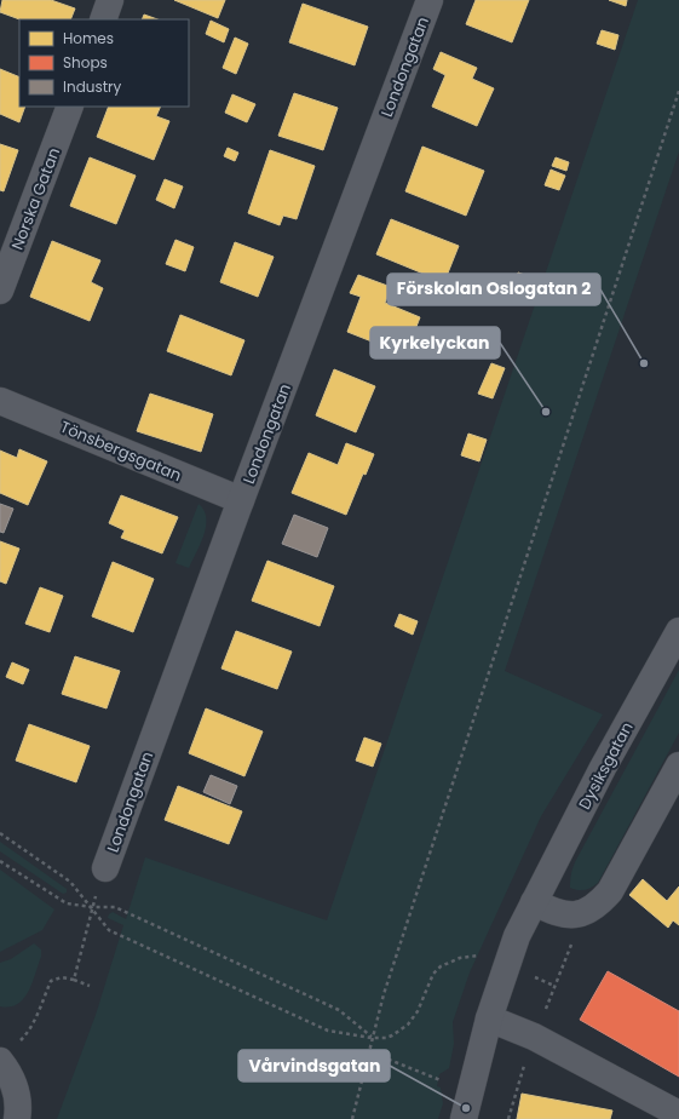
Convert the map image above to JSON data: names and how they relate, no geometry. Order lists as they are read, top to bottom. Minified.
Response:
{"streets":{"street":["Londongatan","Norska Gatan","Tönsbergsgatan","Dysiksgatan"]},"crossings":[["Londongatan","Tönsbergsgatan"]],"places":["Förskolan Oslogatan 2","Kyrkelyckan","Vårvindsgatan"],"legend":["Homes","Shops","Industry"]}
